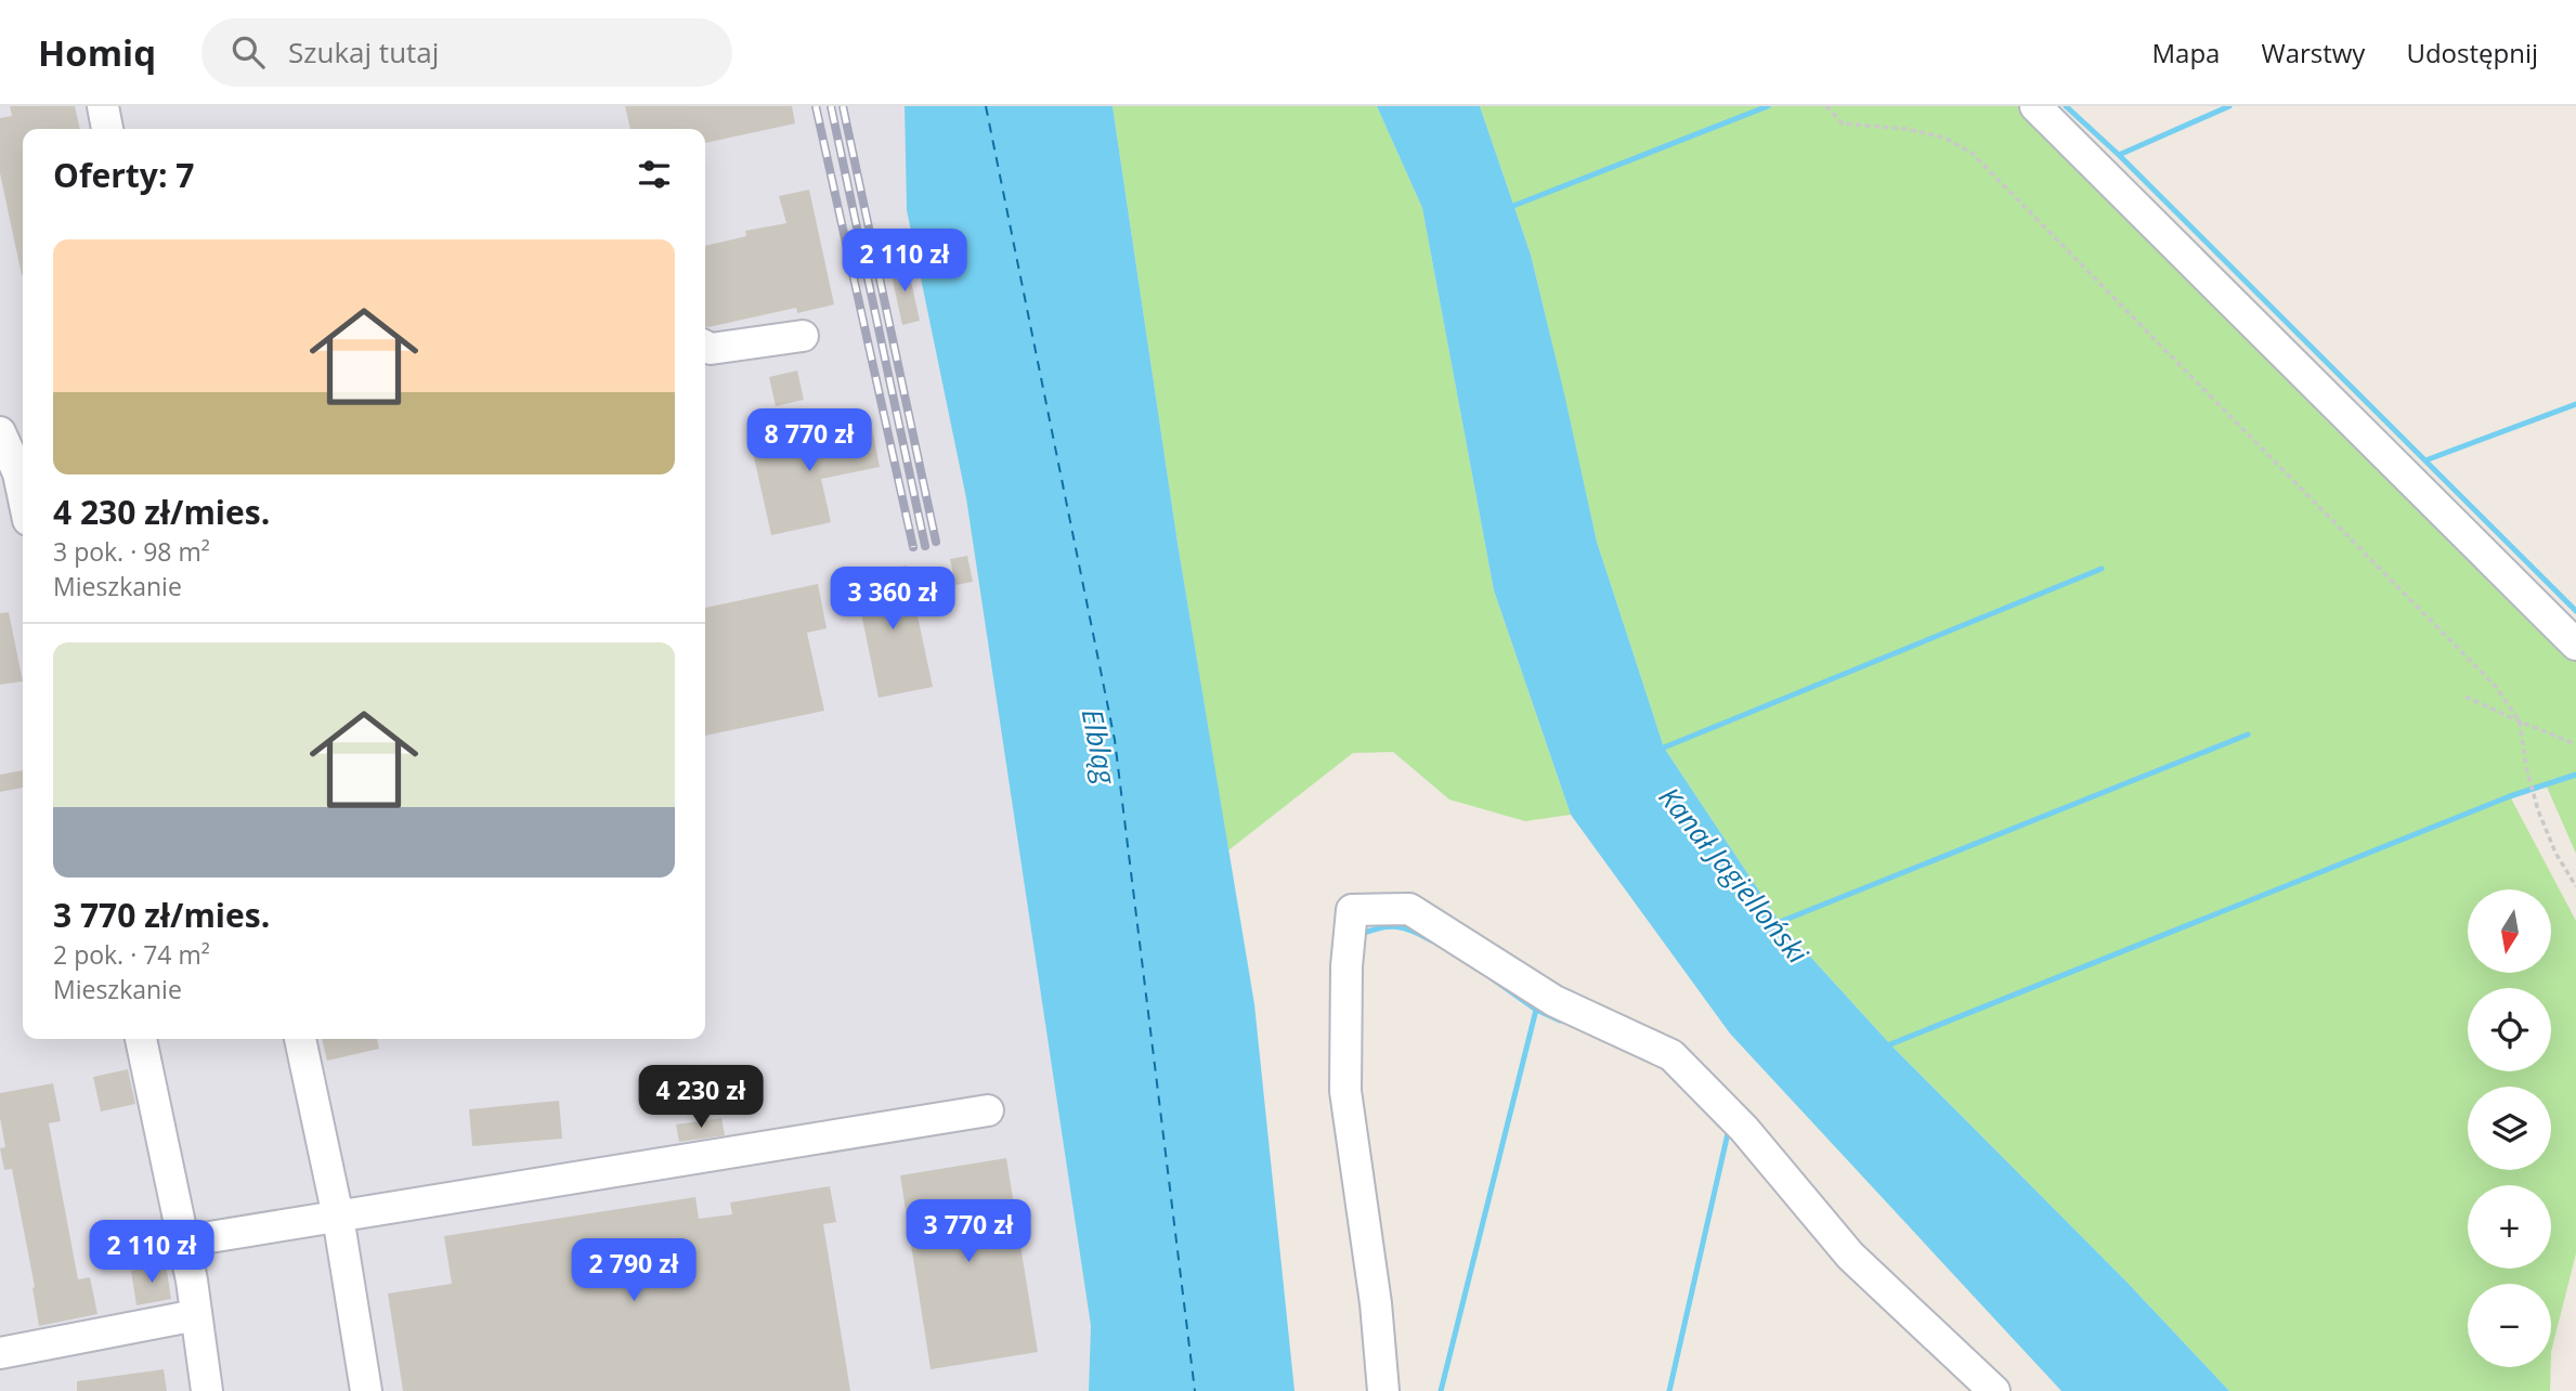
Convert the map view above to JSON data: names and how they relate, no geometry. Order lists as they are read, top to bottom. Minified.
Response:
{"water":["Elbląg","Kanał Jagielloński"],"north":"bottom","page":{"header":"Homiq","search":"Szukaj tutaj","nav":["Mapa","Warstwy","Udostępnij"],"heading":"Oferty: 7","list":[{"name":"4 230 zł/mies.","note":"3 pok. · 98 m² · Mieszkanie"},{"name":"3 770 zł/mies.","note":"2 pok. · 74 m² · Mieszkanie"}],"price":["2 110 zł","8 770 zł","3 360 zł","4 230 zł","3 770 zł","2 110 zł","2 790 zł"],"map_buttons":["+","−"]}}
